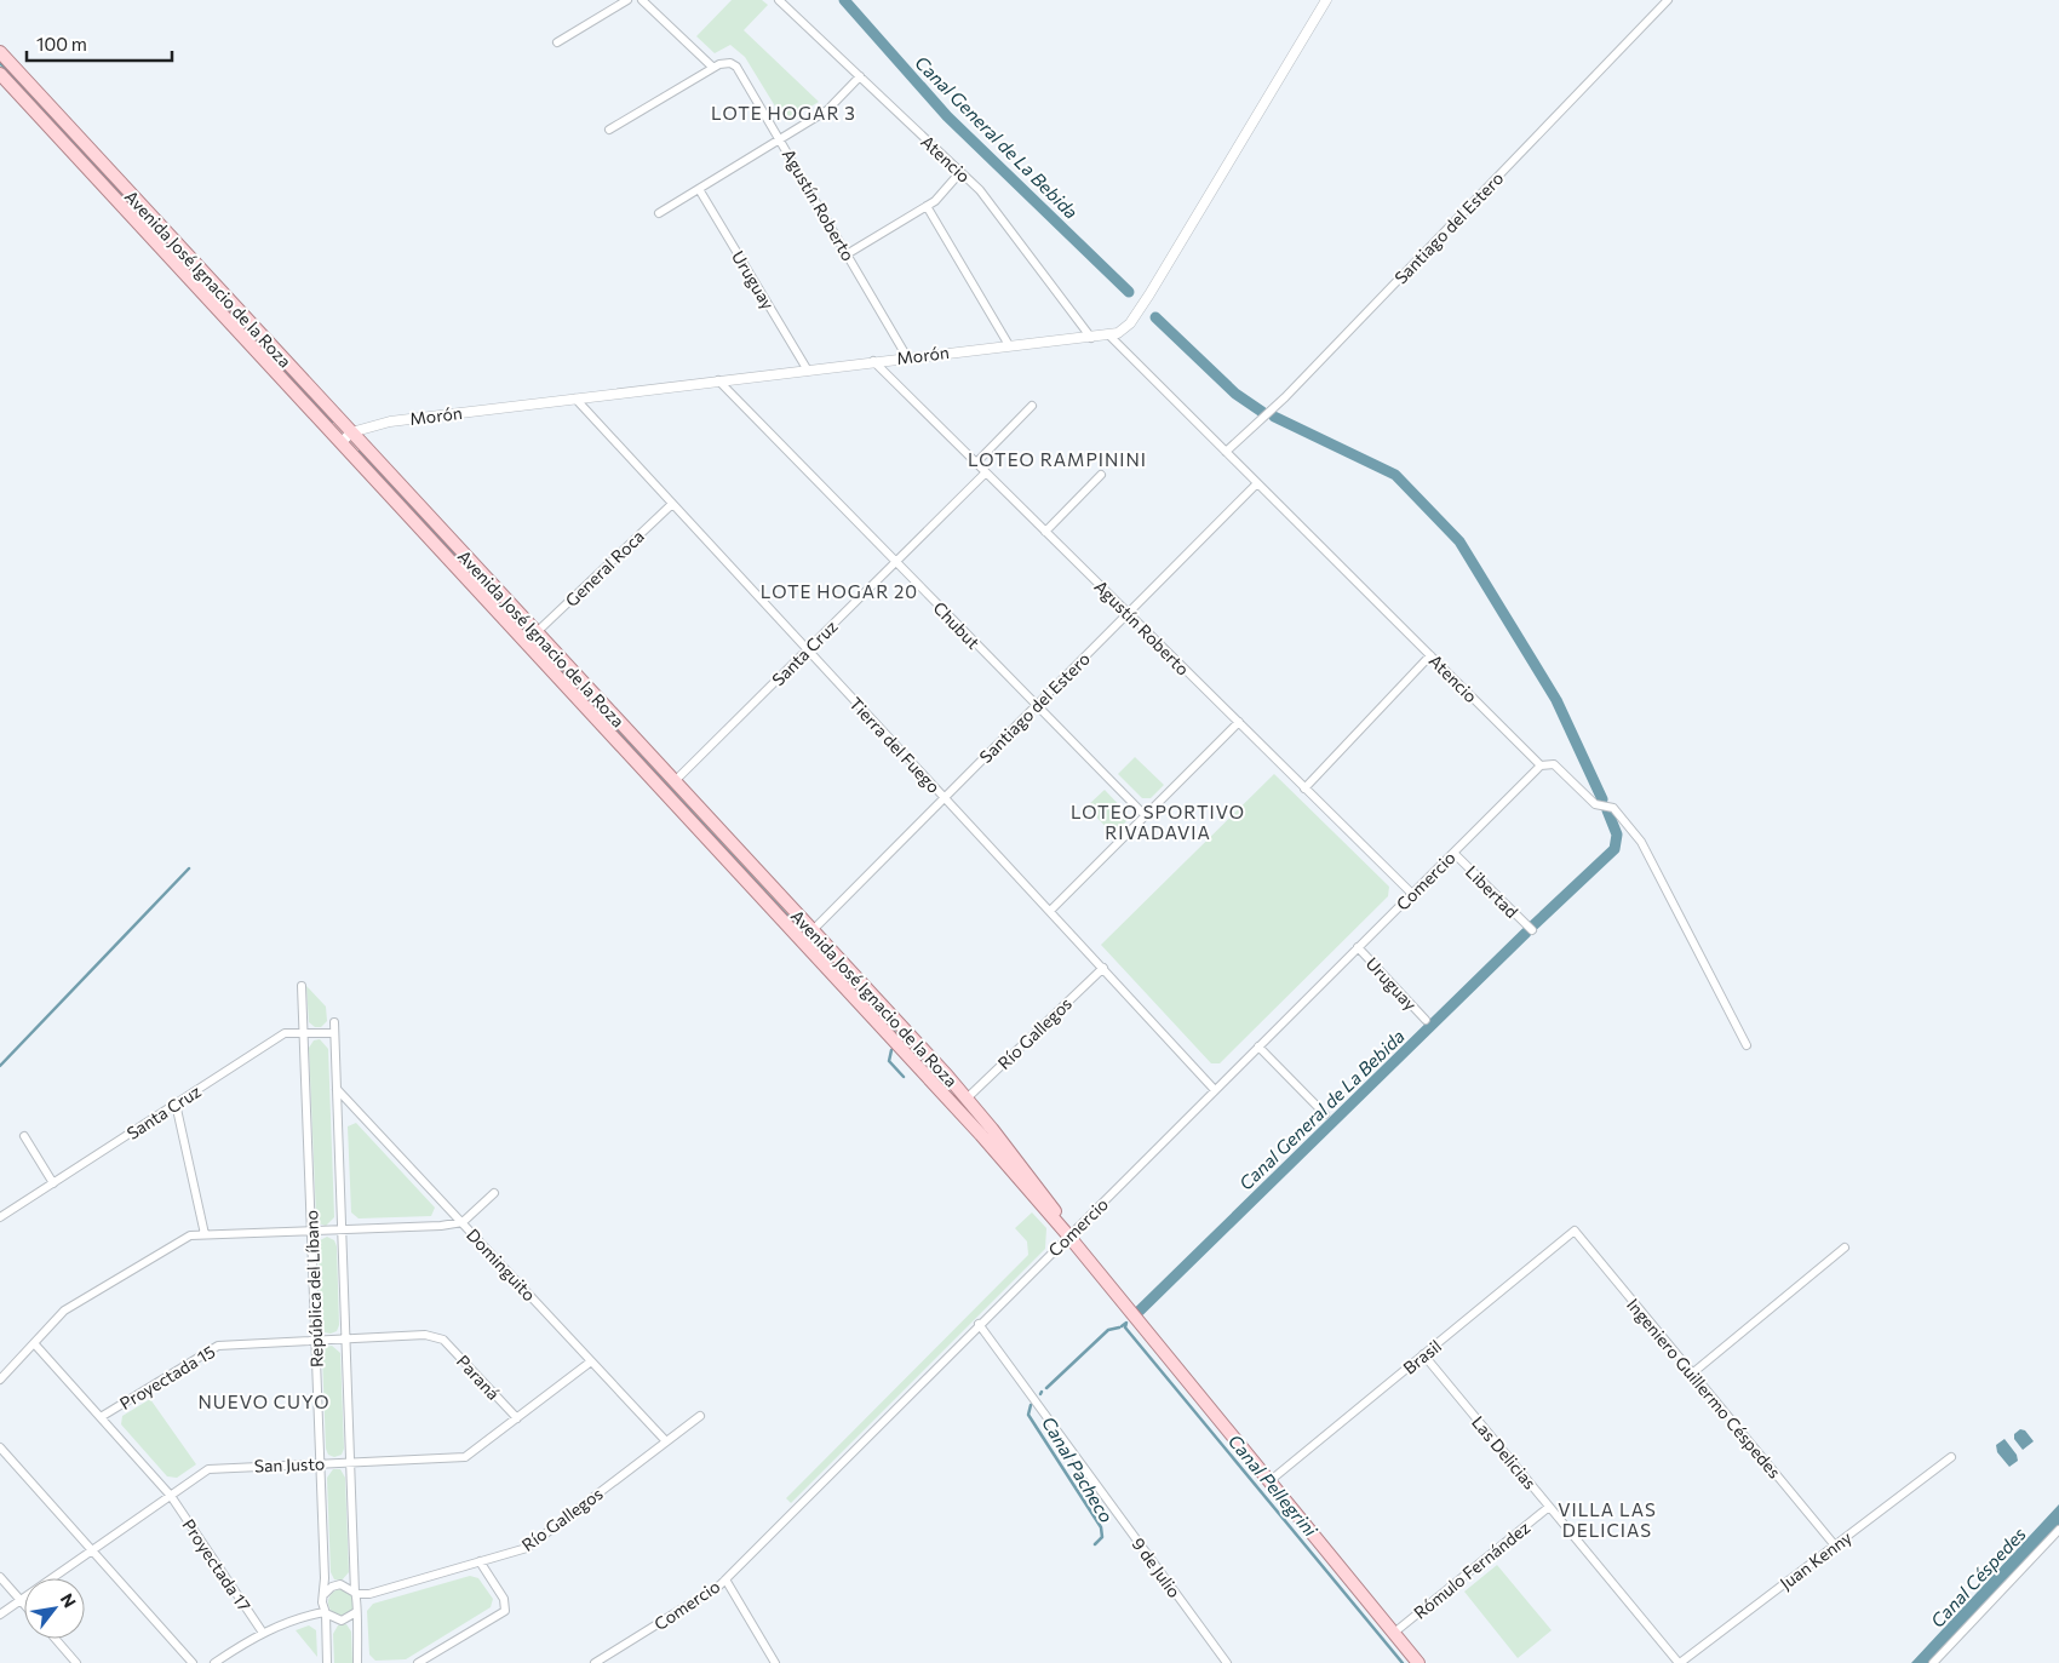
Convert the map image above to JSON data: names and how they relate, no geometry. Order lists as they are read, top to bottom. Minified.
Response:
{"streets":{"main road":["Avenida José Ignacio de la Roza"],"street":["Atencio","Agustín Roberto","Santiago del Estero","Uruguay","Morón","General Roca","Chubut","Santa Cruz","Tierra del Fuego","Comercio","Libertad","Río Gallegos","Dominguito","República del Líbano","Brasil","Proyectada 15","Paraná","Ingeniero Guillermo Céspedes","Las Delicias","San Justo","Juan Kenny","Proyectada 17","9 de Julio","Rómulo Fernández"]},"crossings":[["Atencio","Santiago del Estero"],["Atencio","Morón"],["Atencio","Comercio"],["Agustín Roberto","Santiago del Estero"],["Agustín Roberto","Morón"],["Agustín Roberto","Santa Cruz"],["Agustín Roberto","Comercio"],["Santiago del Estero","Avenida José Ignacio de la Roza"],["Santiago del Estero","Chubut"],["Santiago del Estero","Tierra del Fuego"],["Avenida José Ignacio de la Roza","Morón"],["Avenida José Ignacio de la Roza","General Roca"],["Avenida José Ignacio de la Roza","Santa Cruz"],["Avenida José Ignacio de la Roza","Comercio"],["Avenida José Ignacio de la Roza","Río Gallegos"],["Avenida José Ignacio de la Roza","Brasil"],["Avenida José Ignacio de la Roza","Rómulo Fernández"],["Uruguay","Morón"],["Uruguay","Comercio"],["Morón","Chubut"],["Morón","Tierra del Fuego"],["General Roca","Tierra del Fuego"],["Chubut","Santa Cruz"],["Santa Cruz","Tierra del Fuego"],["Santa Cruz","República del Líbano"],["Tierra del Fuego","Comercio"],["Tierra del Fuego","Río Gallegos"],["Comercio","Libertad"],["Comercio","9 de Julio"],["Río Gallegos","Dominguito"],["Río Gallegos","República del Líbano"],["Río Gallegos","Proyectada 17"],["Dominguito","República del Líbano"],["Dominguito","San Justo"],["República del Líbano","Proyectada 15"],["República del Líbano","San Justo"],["Brasil","Ingeniero Guillermo Céspedes"],["Brasil","Las Delicias"],["Proyectada 15","Paraná"],["Proyectada 15","Proyectada 17"],["Paraná","San Justo"],["Ingeniero Guillermo Céspedes","Juan Kenny"],["Las Delicias","Juan Kenny"],["Las Delicias","Rómulo Fernández"],["San Justo","Proyectada 17"]],"districts":["LOTE HOGAR 3","LOTEO RAMPININI","LOTE HOGAR 20","LOTEO SPORTIVO RIVADAVIA","NUEVO CUYO","VILLA LAS DELICIAS"],"water":["Canal General de La Bebida","Canal Pacheco","Canal Pellegrini","Canal Céspedes"],"scale_bar":"100 m","north":"top right"}
